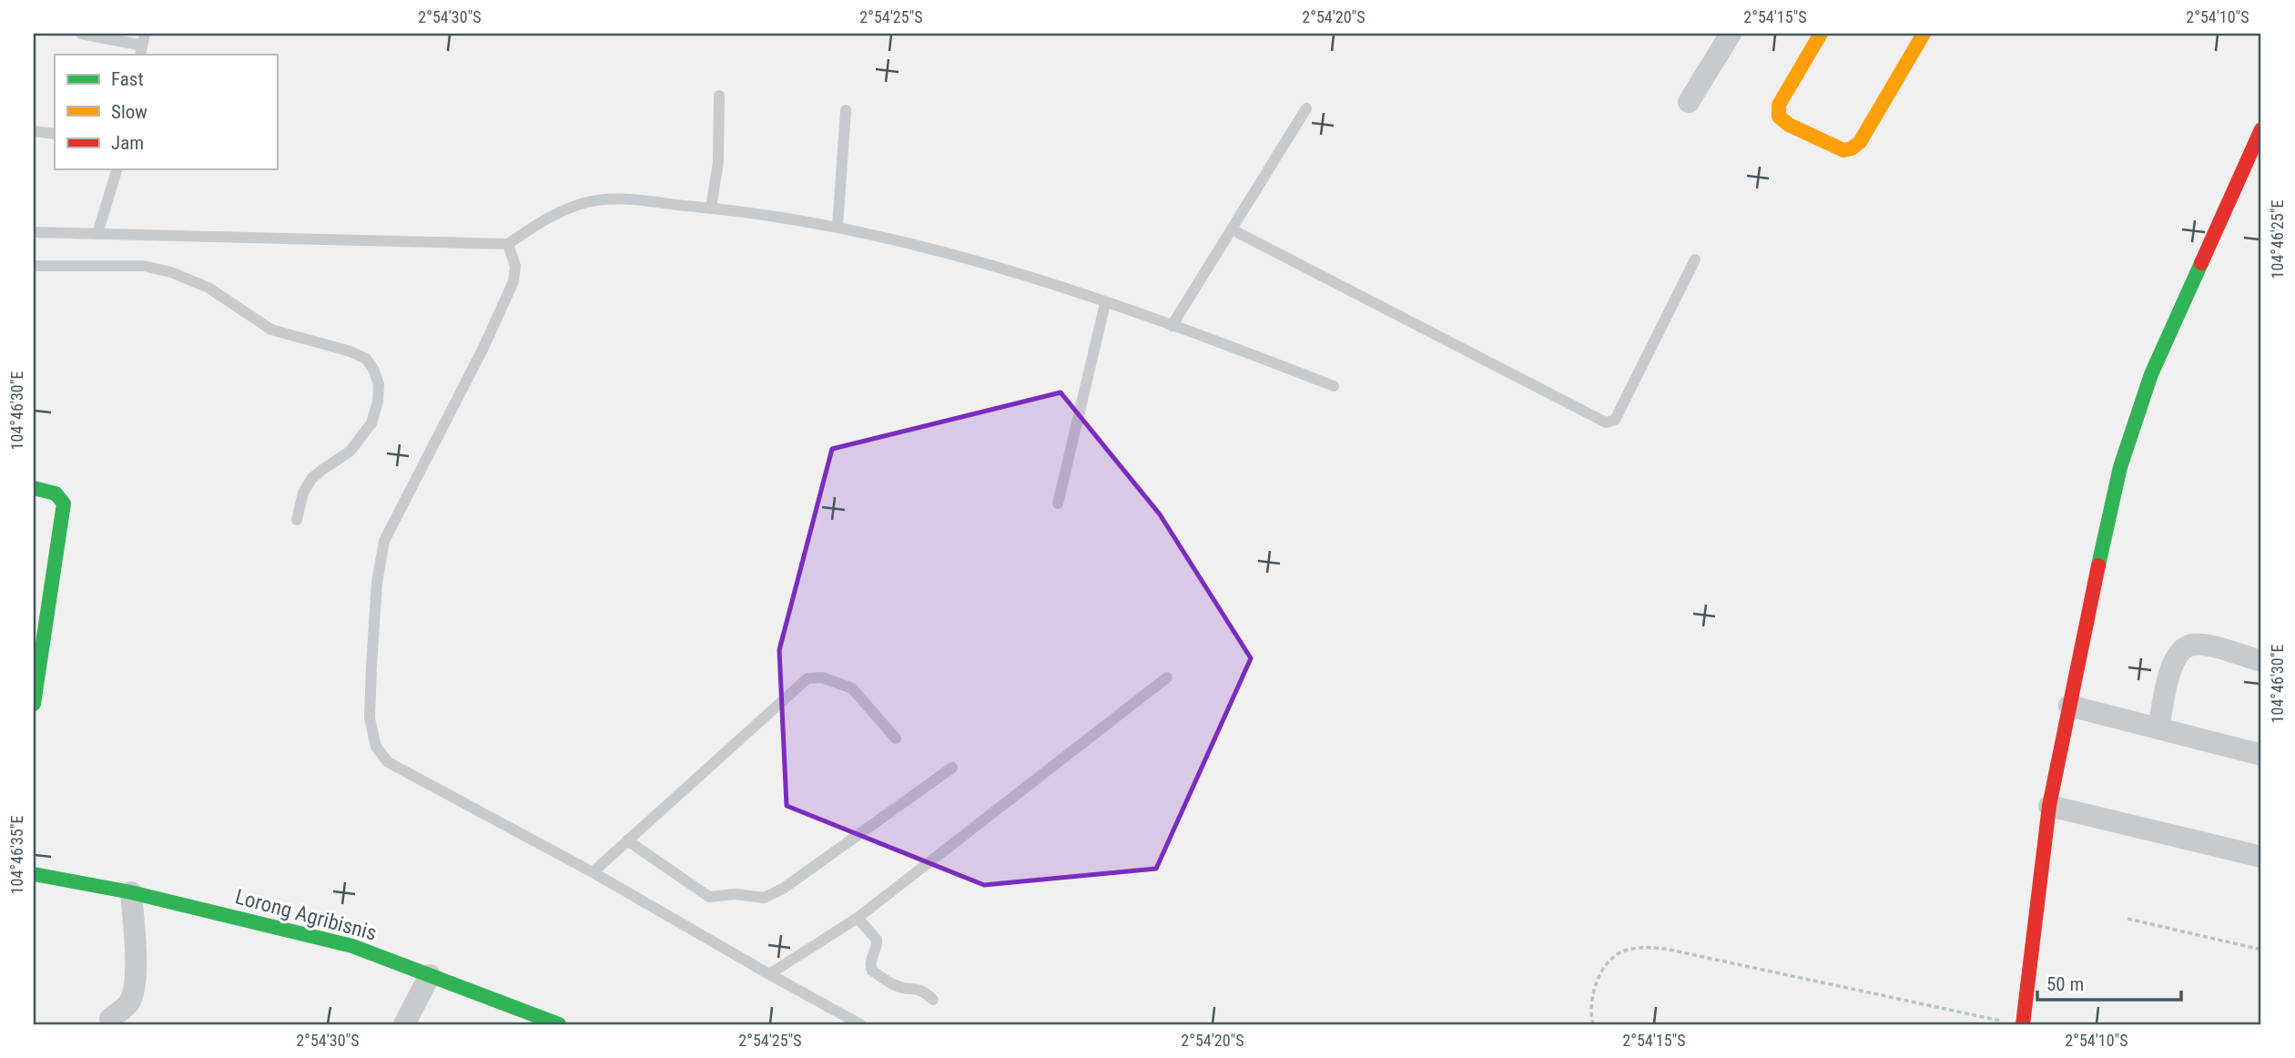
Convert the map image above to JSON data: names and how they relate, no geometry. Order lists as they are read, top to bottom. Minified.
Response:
{"streets":{"street":["Lorong Agribisnis"]},"legend":["Fast","Slow","Jam"],"scale_bar":"50 m","coordinates":["2°54'30\"S","2°54'25\"S","2°54'20\"S","2°54'15\"S","2°54'10\"S","104°46'25\"E","104°46'30\"E","104°46'35\"E"]}
